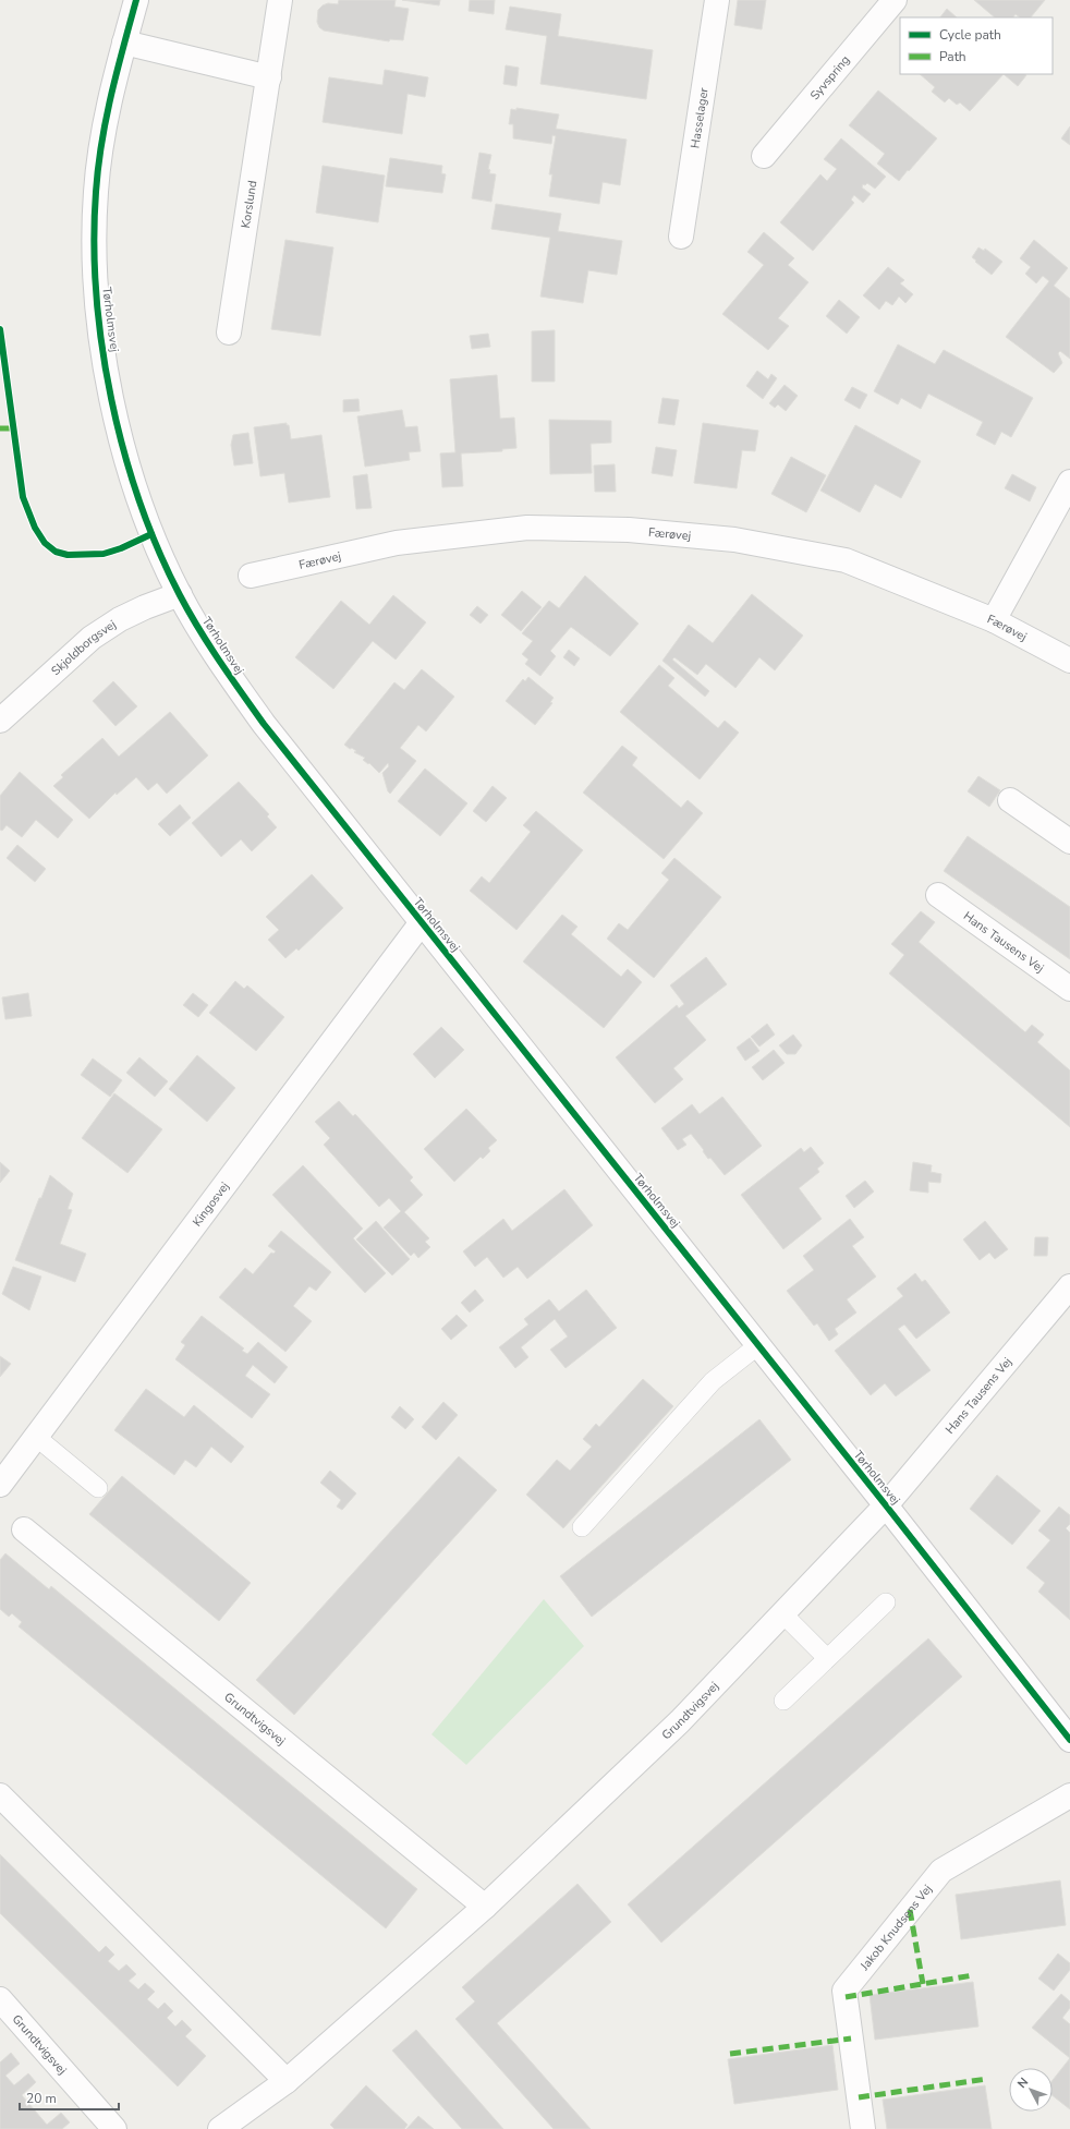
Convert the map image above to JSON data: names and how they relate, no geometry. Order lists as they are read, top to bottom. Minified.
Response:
{"streets":{"street":["Syvspring","Hasselager","Korslund","Tørholmsvej","Færøvej","Skjoldborgsvej","Hans Tausens Vej","Kingosvej","Grundtvigsvej","Jakob Knudsens Vej"]},"crossings":[["Tørholmsvej","Skjoldborgsvej"],["Tørholmsvej","Hans Tausens Vej"],["Tørholmsvej","Kingosvej"],["Tørholmsvej","Grundtvigsvej"],["Hans Tausens Vej","Grundtvigsvej"]],"legend":["Cycle path","Path"],"scale_bar":"20 m","north":"top left"}
